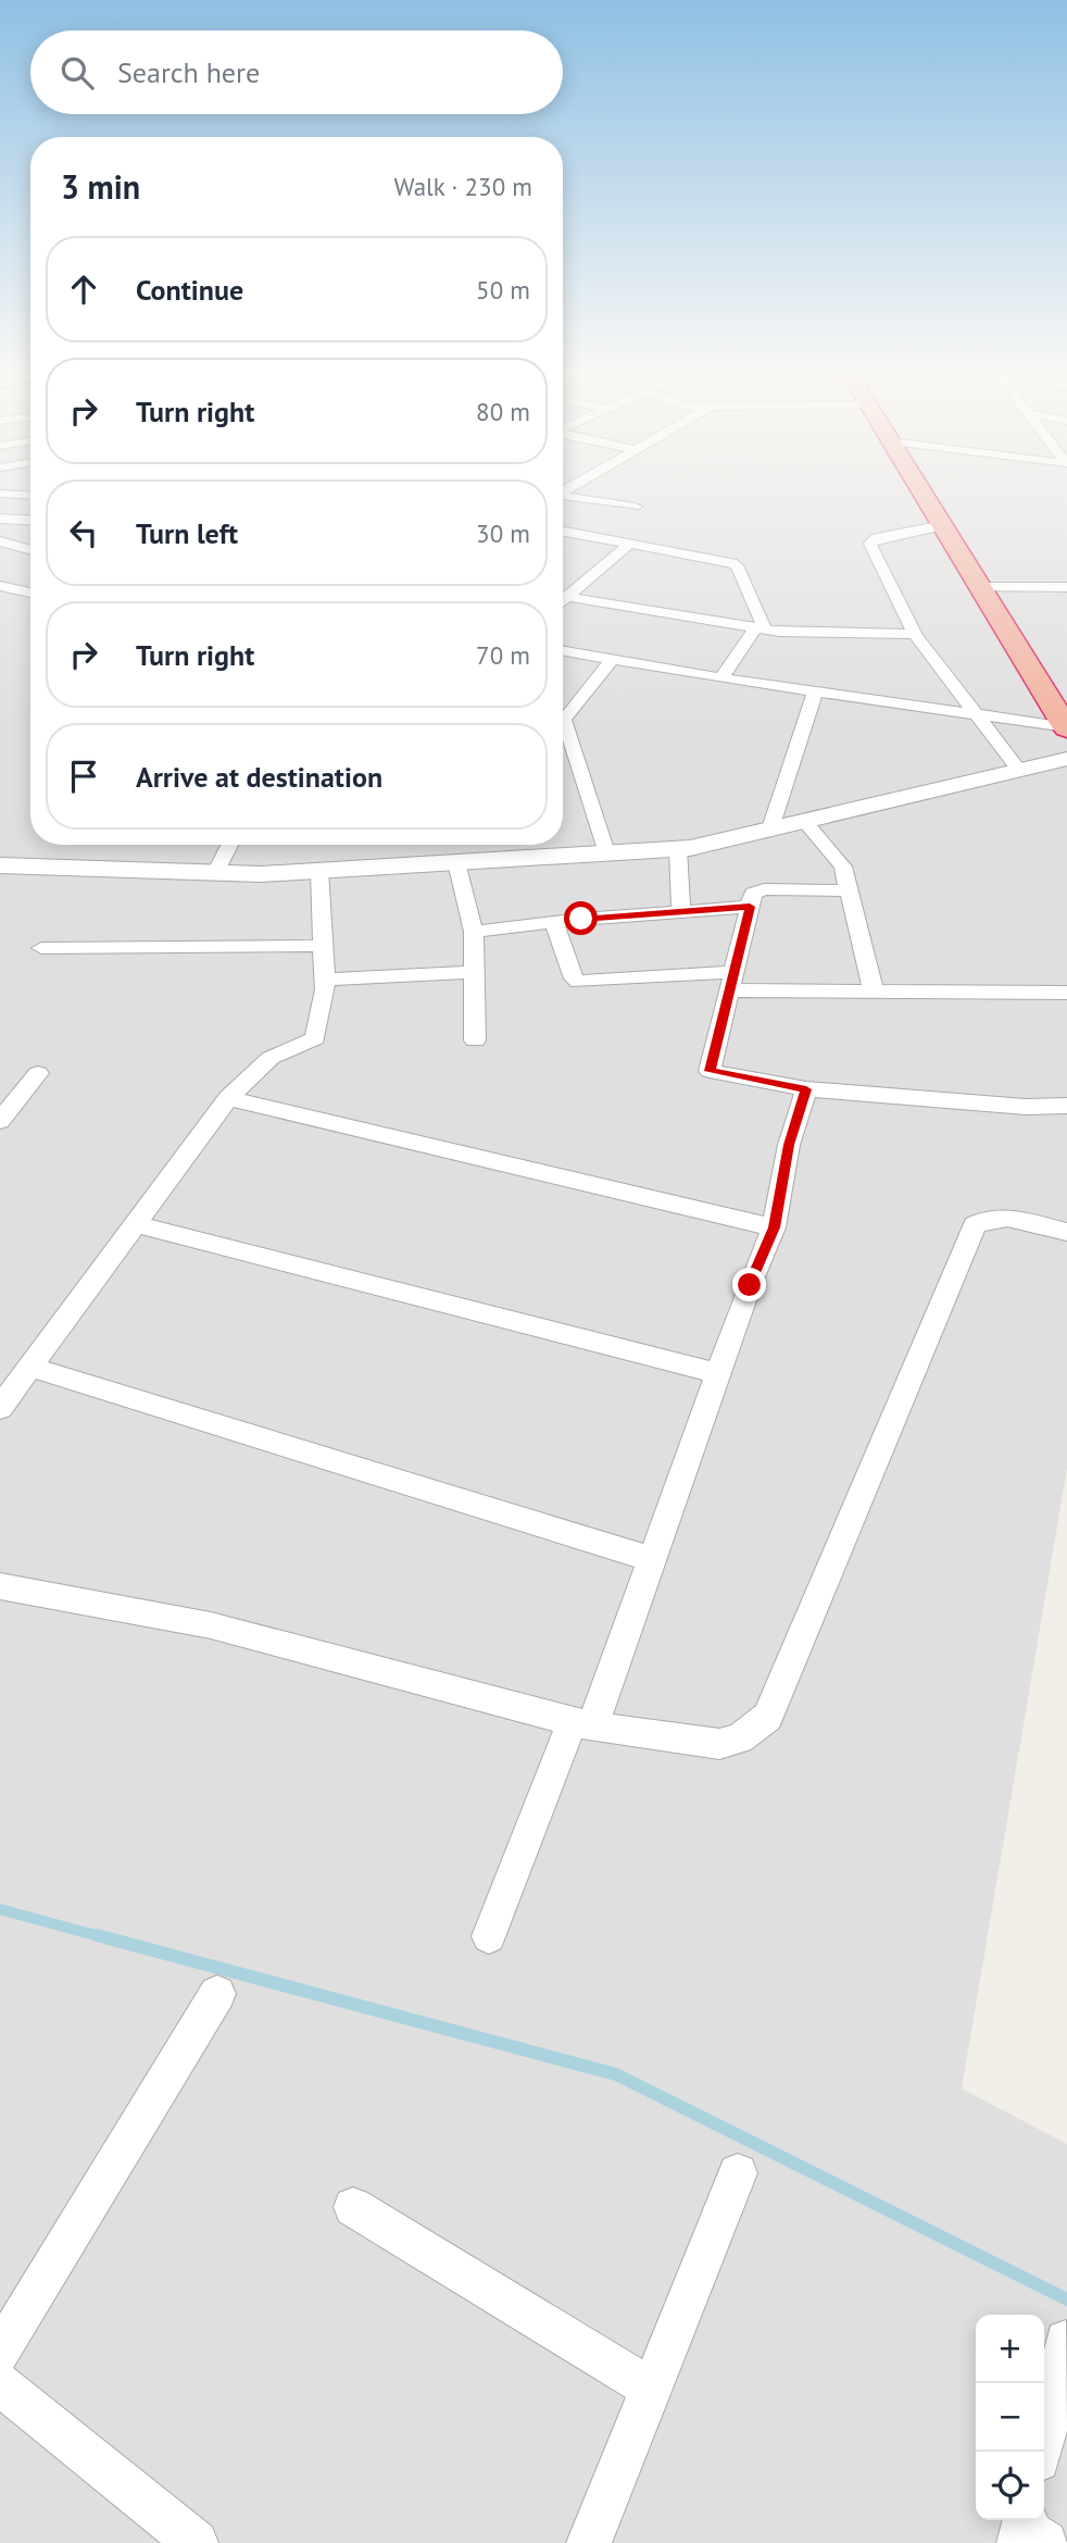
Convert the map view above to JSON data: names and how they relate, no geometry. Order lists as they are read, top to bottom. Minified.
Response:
{"page":{"search":"Search here","heading":["3 min","Walk · 230 m"],"list":[["Continue","50 m"],["Turn right","80 m"],["Turn left","30 m"],["Turn right","70 m"],"Arrive at destination"],"map_buttons":["+","−"]}}
